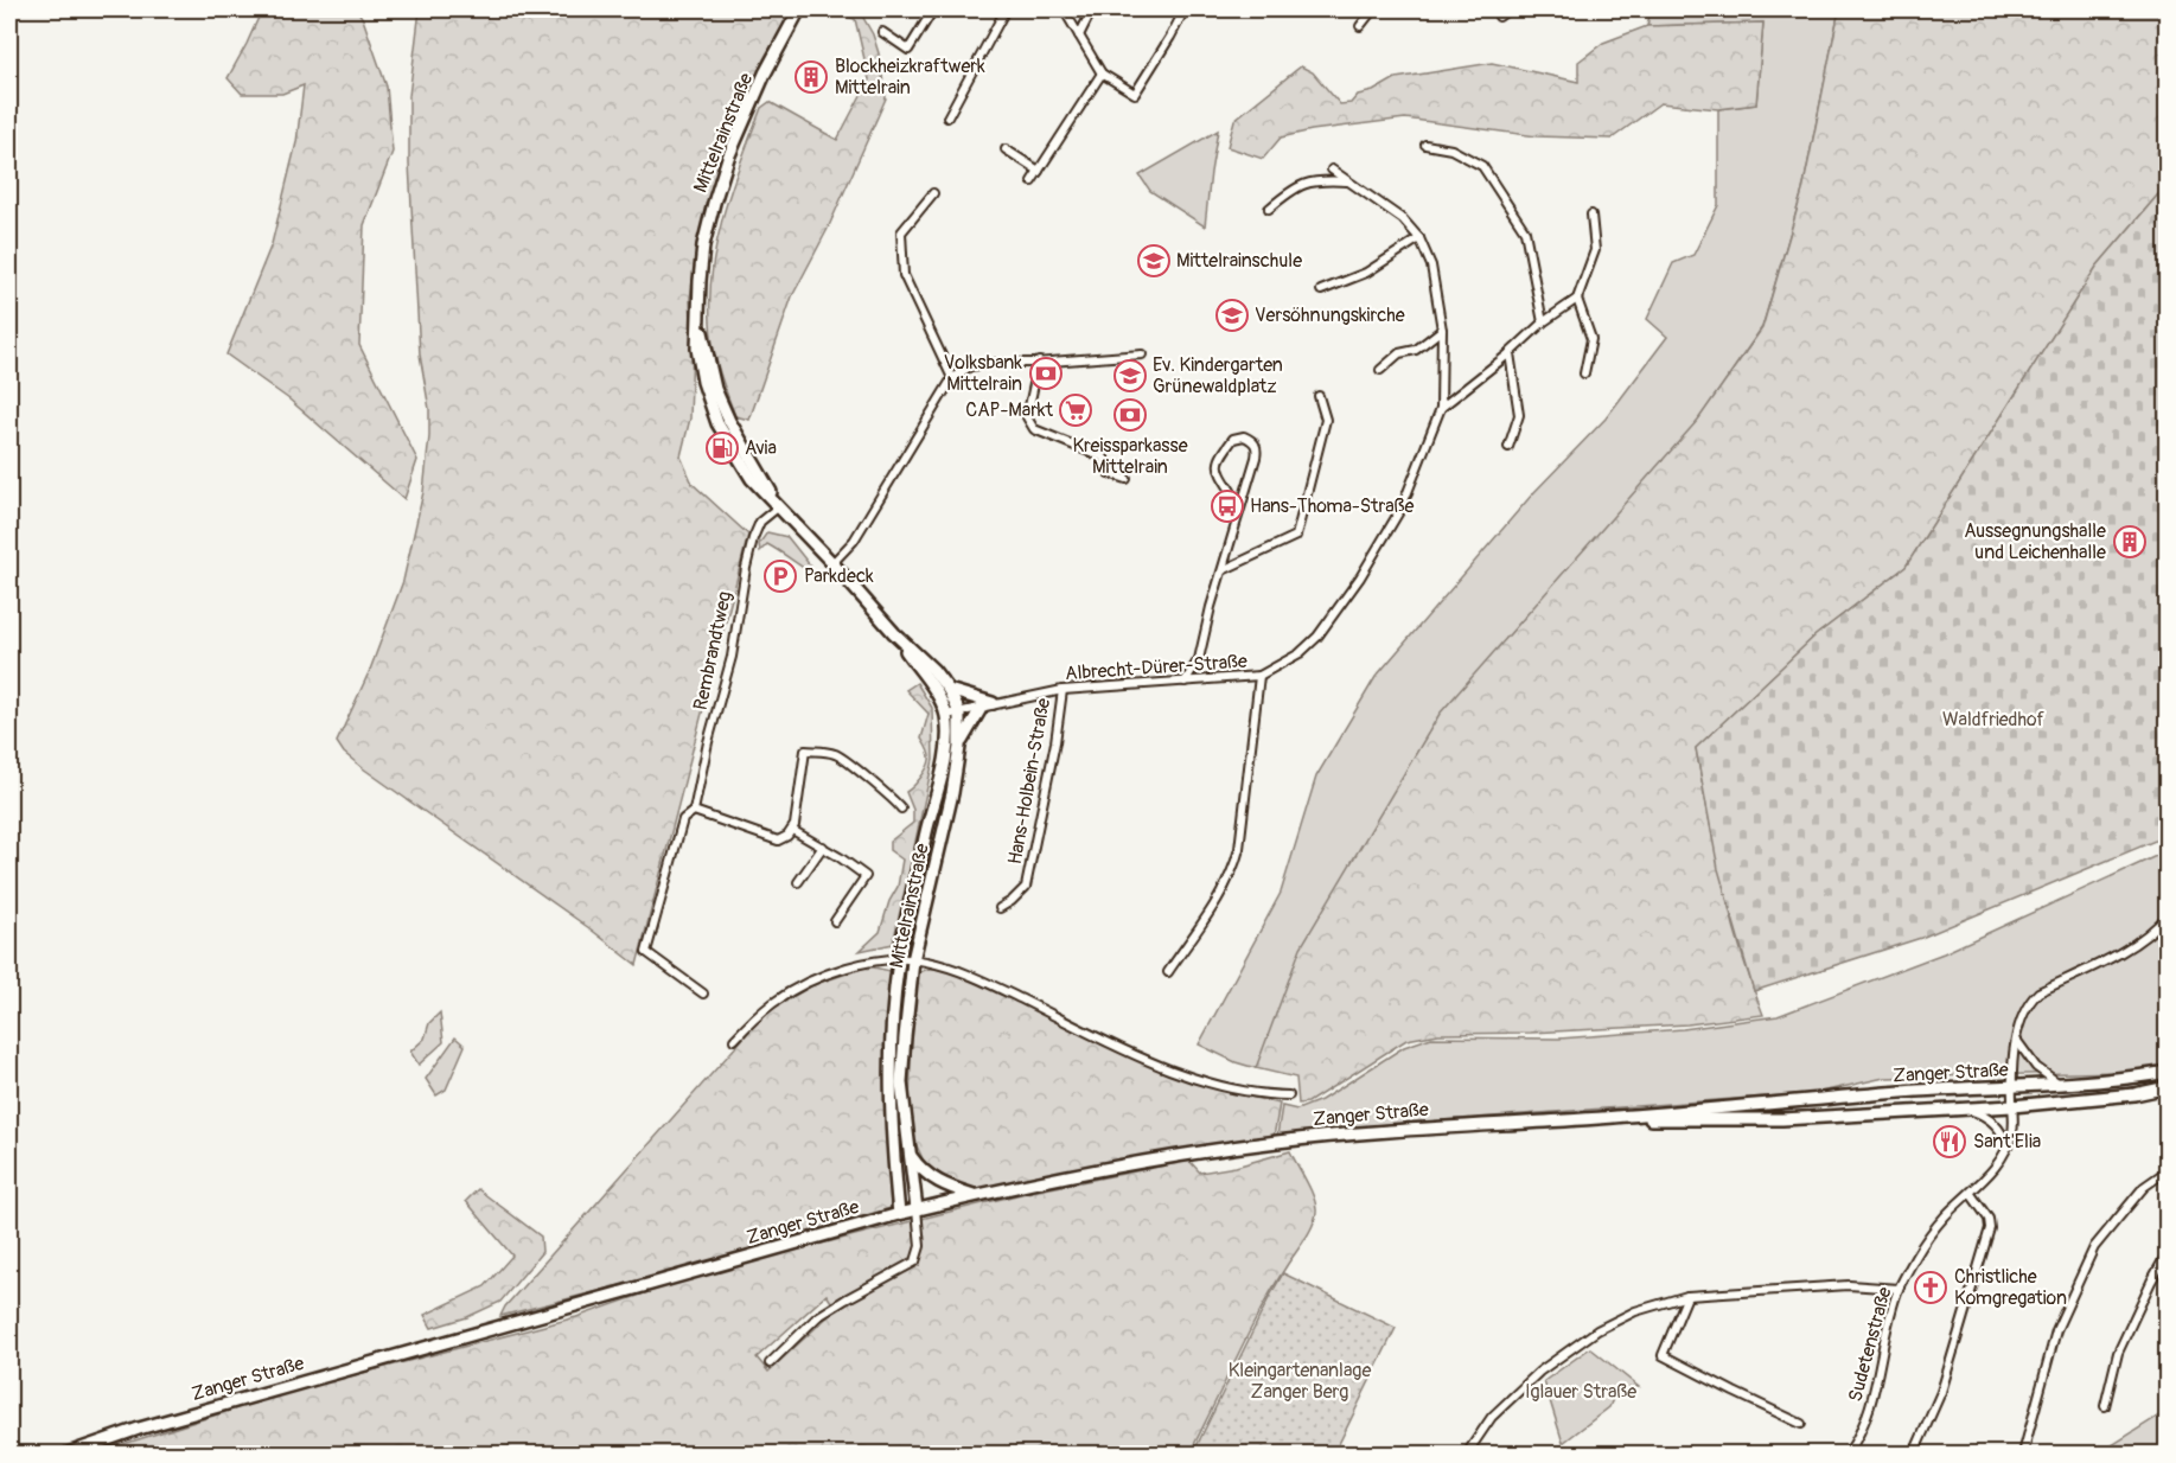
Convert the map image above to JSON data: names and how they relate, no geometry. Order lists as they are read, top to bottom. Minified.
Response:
{"streets":{"street":["Mittelrainstraße","Rembrandtweg","Albrecht-Dürer-Straße","Hans-Holbein-Straße","Zanger Straße","Sudetenstraße"]},"crossings":[["Mittelrainstraße","Rembrandtweg"],["Mittelrainstraße","Albrecht-Dürer-Straße"],["Mittelrainstraße","Zanger Straße"],["Albrecht-Dürer-Straße","Hans-Holbein-Straße"],["Zanger Straße","Sudetenstraße"]],"parks":["Waldfriedhof","Kleingartenanlage Zanger Berg","Iglauer Straße"],"places":{"building":["Blockheizkraftwerk Mittelrain","Aussegnungshalle und Leichenhalle"],"school or university":["Mittelrainschule","Versöhnungskirche","Ev. Kindergarten Grünewaldplatz"],"bank":["Volksbank Mittelrain","Kreissparkasse Mittelrain"],"supermarket":["CAP-Markt"],"fuel station":["Avia"],"bus stop":["Hans-Thoma-Straße"],"parking":["Parkdeck"],"restaurant":["Sant'Elia"],"church":["Christliche Komgregation"]}}
